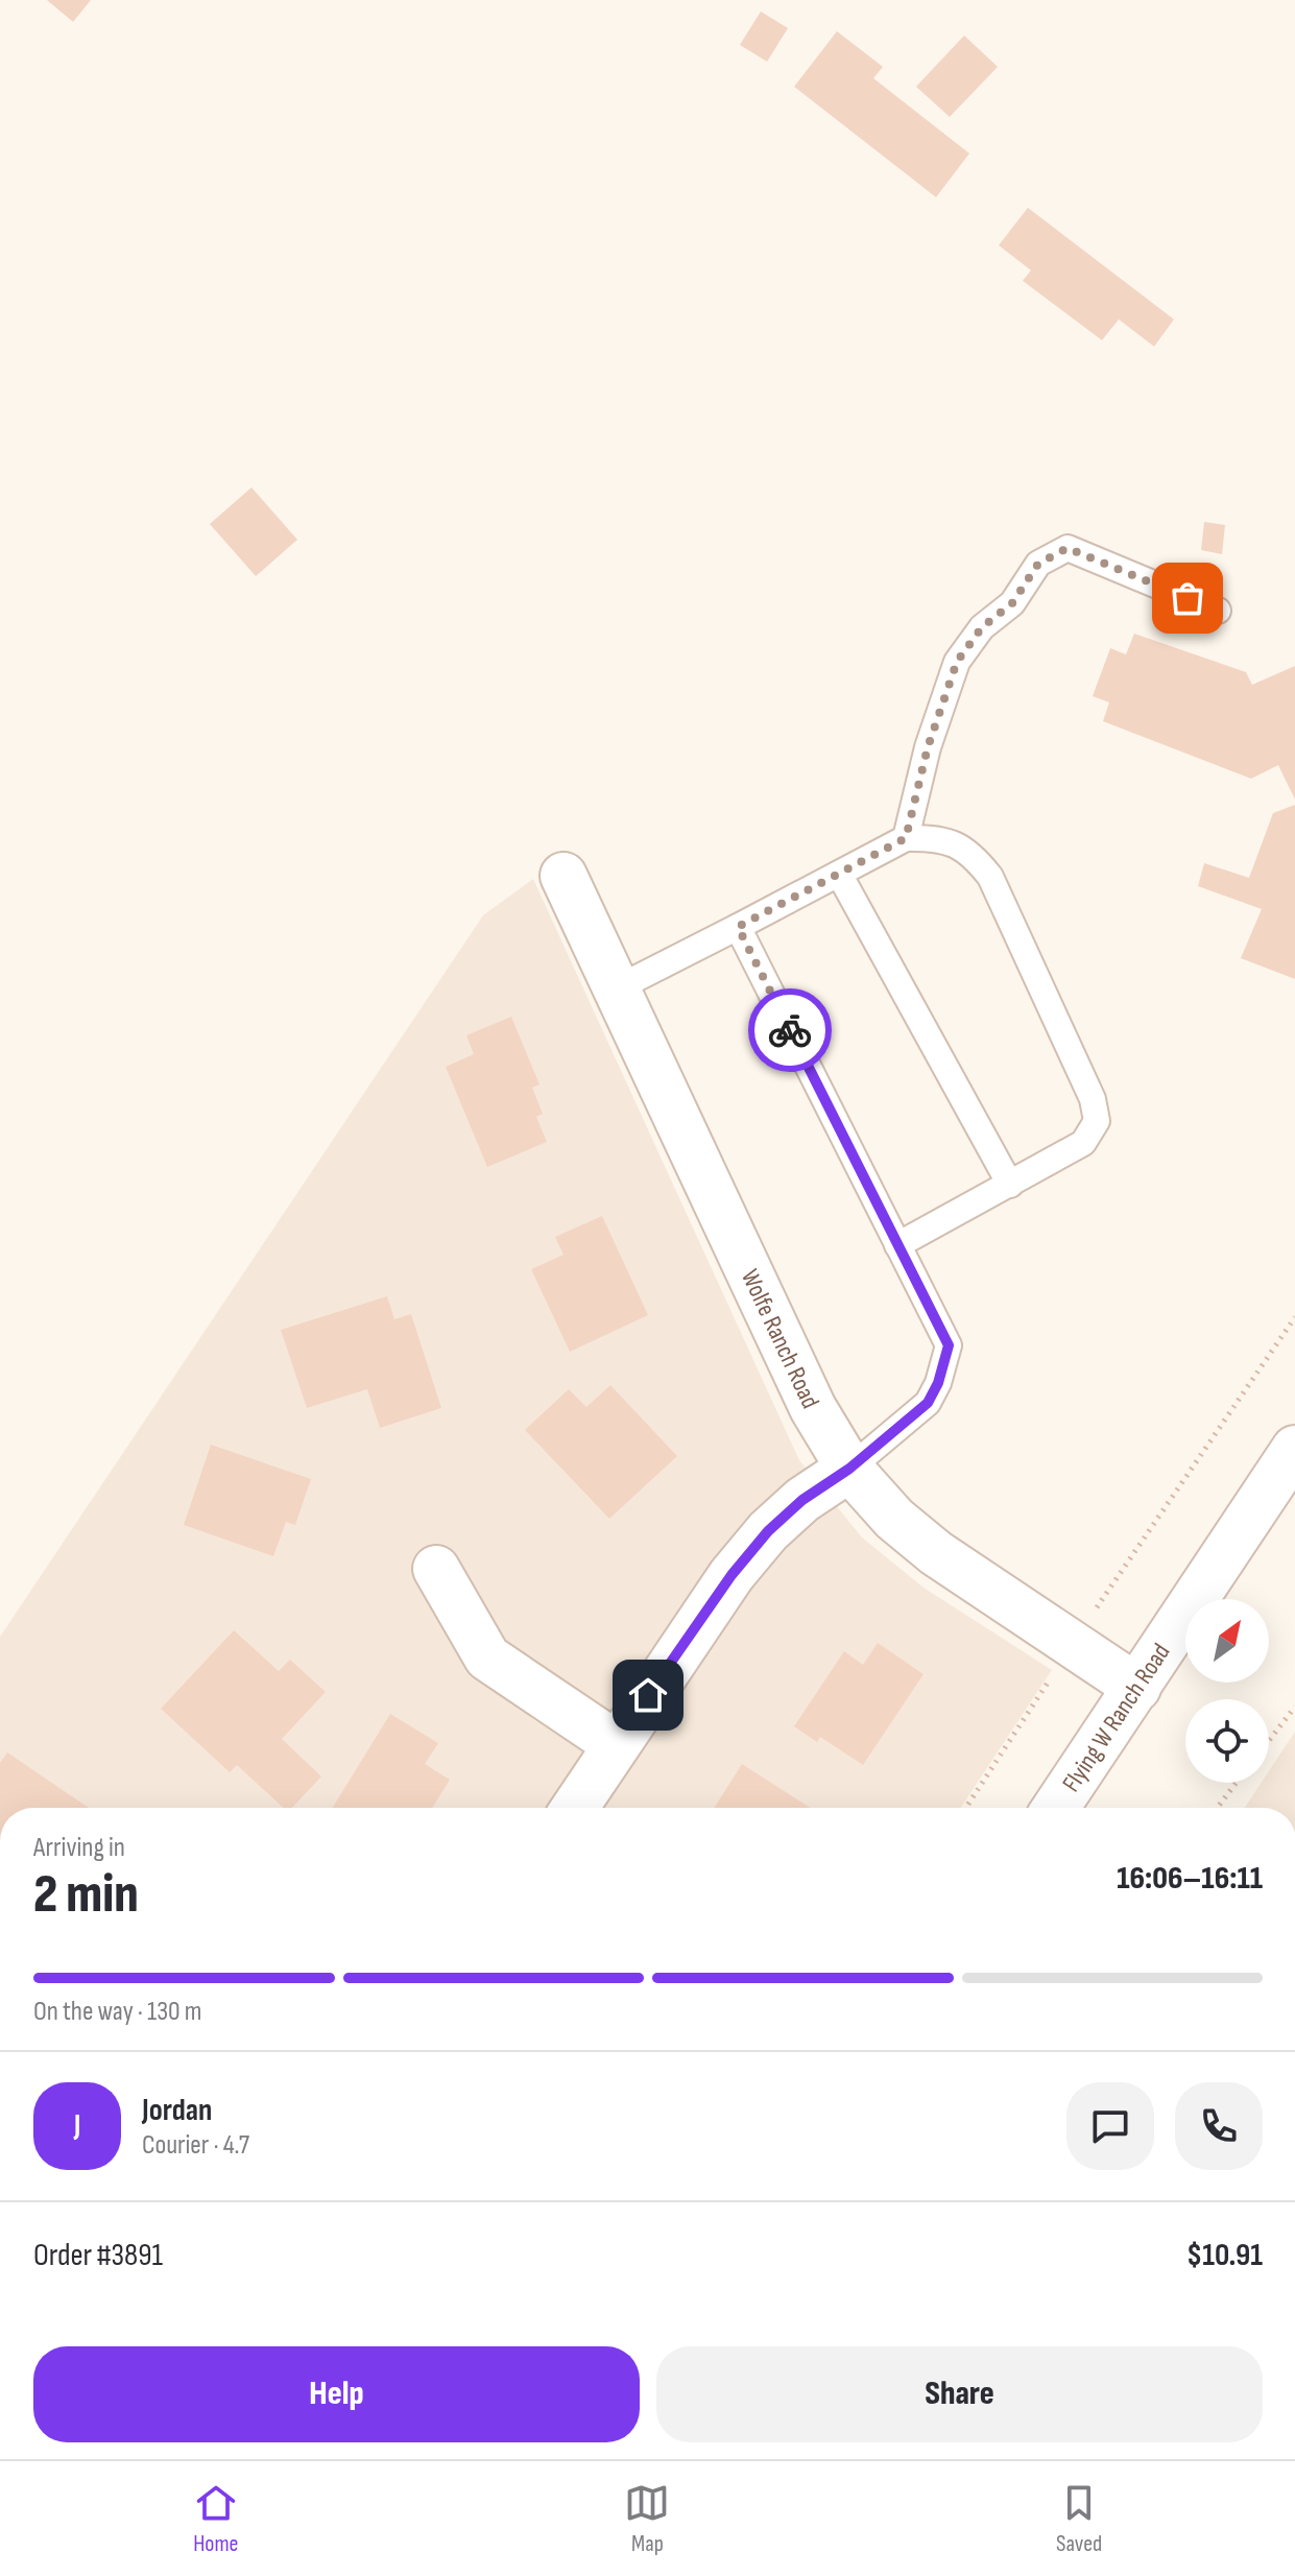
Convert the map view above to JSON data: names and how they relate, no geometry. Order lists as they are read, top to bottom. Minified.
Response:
{"streets":{"street":["Wolfe Ranch Road","Flying W Ranch Road"]},"crossings":[["Wolfe Ranch Road","Flying W Ranch Road"]],"north":"top right","page":{"heading":["2 min","Arriving in","16:06–16:11"],"panel":["Jordan","Courier · 4.7","Order #3891","$10.91"],"bar":"On the way · 130 m","round":"J","buttons":["Help","Share"],"tabs":["Home","Map","Saved"]}}
